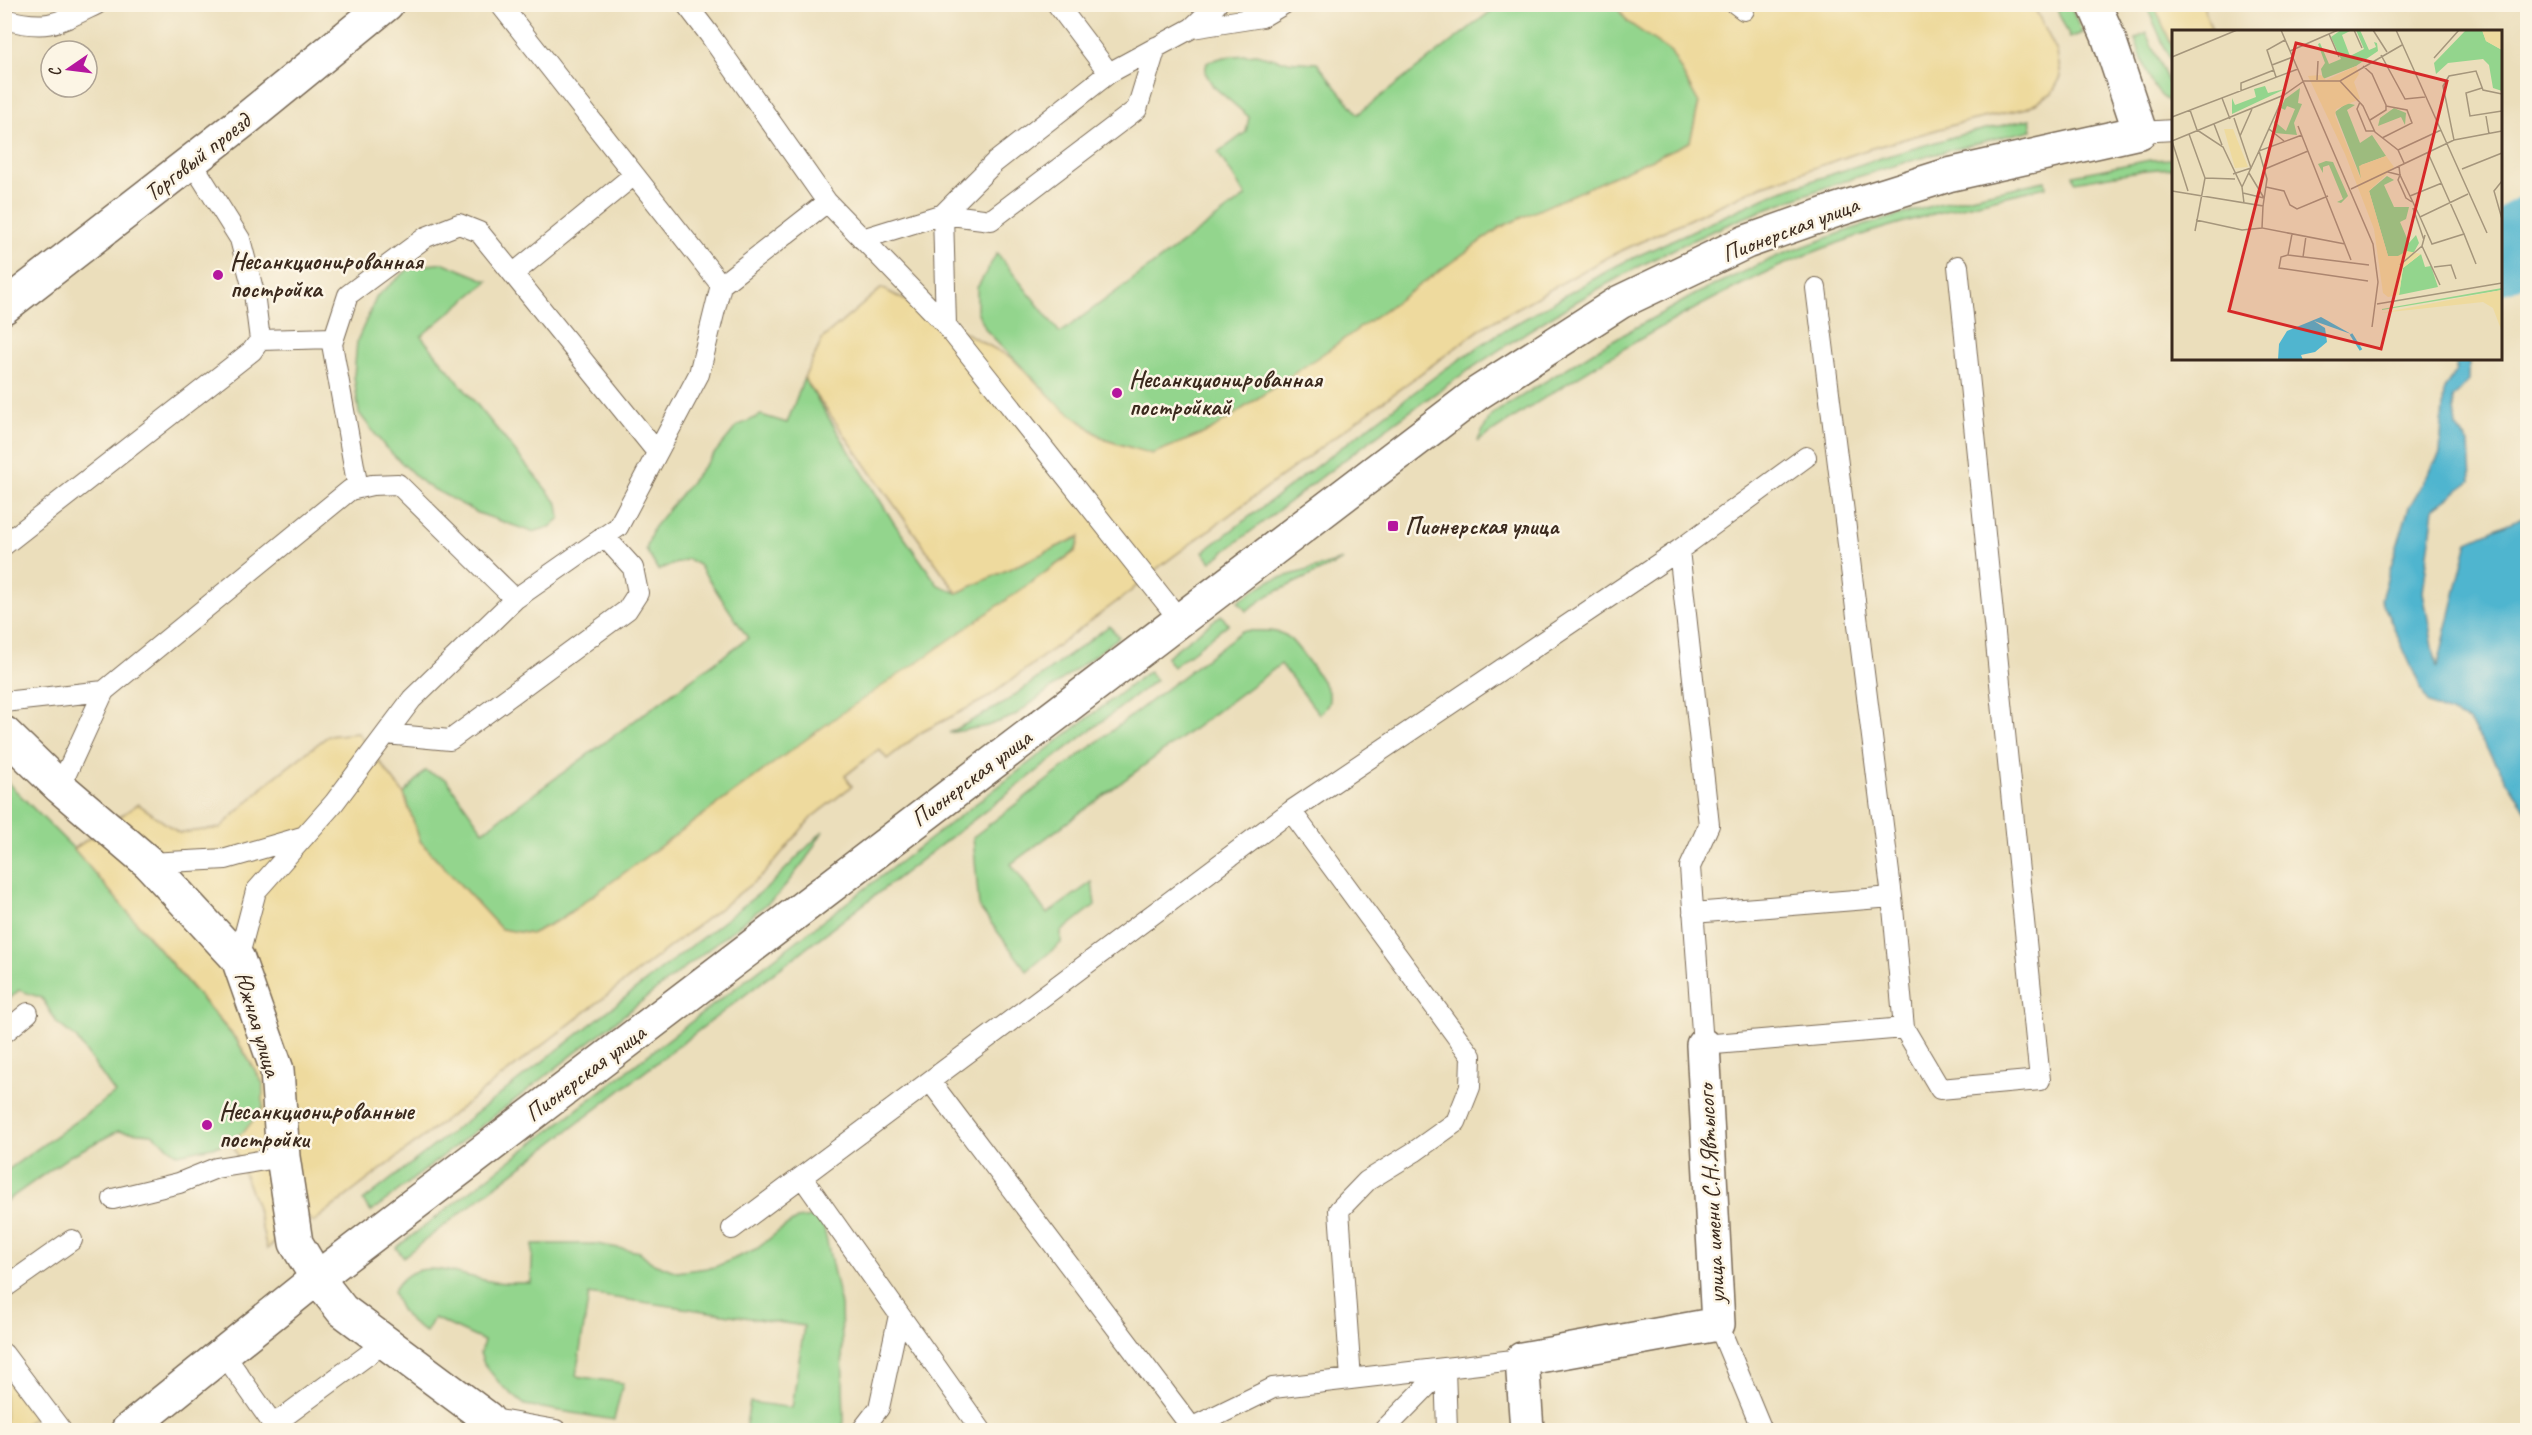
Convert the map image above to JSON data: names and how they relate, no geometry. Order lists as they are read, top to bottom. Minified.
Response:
{"streets":{"street":["Торговый проезд","Пионерская улица","Южная улица","улица имени С.Н.Явтысого"]},"crossings":[["Пионерская улица","Южная улица"]],"places":{"other":["Несанкционированная постройка","Несанкционированная постройкай","Несанкционированные постройки"],"transit":["Пионерская улица"]},"north":"left"}
